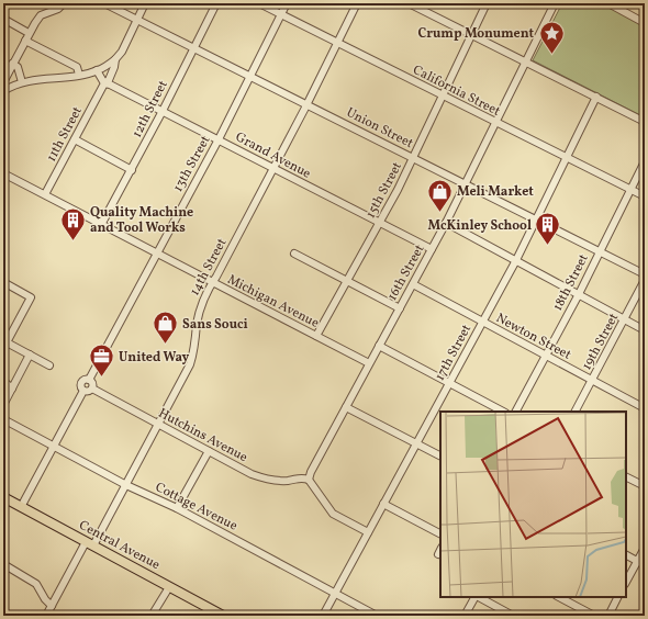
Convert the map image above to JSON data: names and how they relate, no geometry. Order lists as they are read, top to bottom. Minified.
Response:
{"streets":{"main road":["Central Avenue"],"street":["California Street","12th Street","Union Street","11th Street","Grand Avenue","13th Street","15th Street","14th Street","16th Street","18th Street","Michigan Avenue","Newton Street","19th Street","17th Street","Hutchins Avenue","Cottage Avenue"]},"crossings":[["California Street","13th Street"],["California Street","15th Street"],["California Street","14th Street"],["California Street","16th Street"],["California Street","18th Street"],["California Street","17th Street"],["12th Street","Union Street"],["12th Street","Grand Avenue"],["12th Street","Michigan Avenue"],["Union Street","11th Street"],["Union Street","13th Street"],["Union Street","15th Street"],["Union Street","14th Street"],["Union Street","16th Street"],["Union Street","18th Street"],["Union Street","17th Street"],["11th Street","Grand Avenue"],["11th Street","Michigan Avenue"],["Grand Avenue","13th Street"],["Grand Avenue","15th Street"],["Grand Avenue","14th Street"],["Grand Avenue","16th Street"],["13th Street","Michigan Avenue"],["13th Street","Hutchins Avenue"],["15th Street","Michigan Avenue"],["14th Street","Michigan Avenue"],["14th Street","Hutchins Avenue"],["14th Street","Cottage Avenue"],["14th Street","Central Avenue"],["16th Street","Michigan Avenue"],["16th Street","Newton Street"],["16th Street","Hutchins Avenue"],["18th Street","Newton Street"],["Newton Street","19th Street"],["Newton Street","17th Street"],["17th Street","Cottage Avenue"]],"places":{"place":["Crump Monument"],"shop":["Meli Market","Sans Souci"],"building":["Quality Machine and Tool Works","McKinley School"],"office":["United Way"]}}
